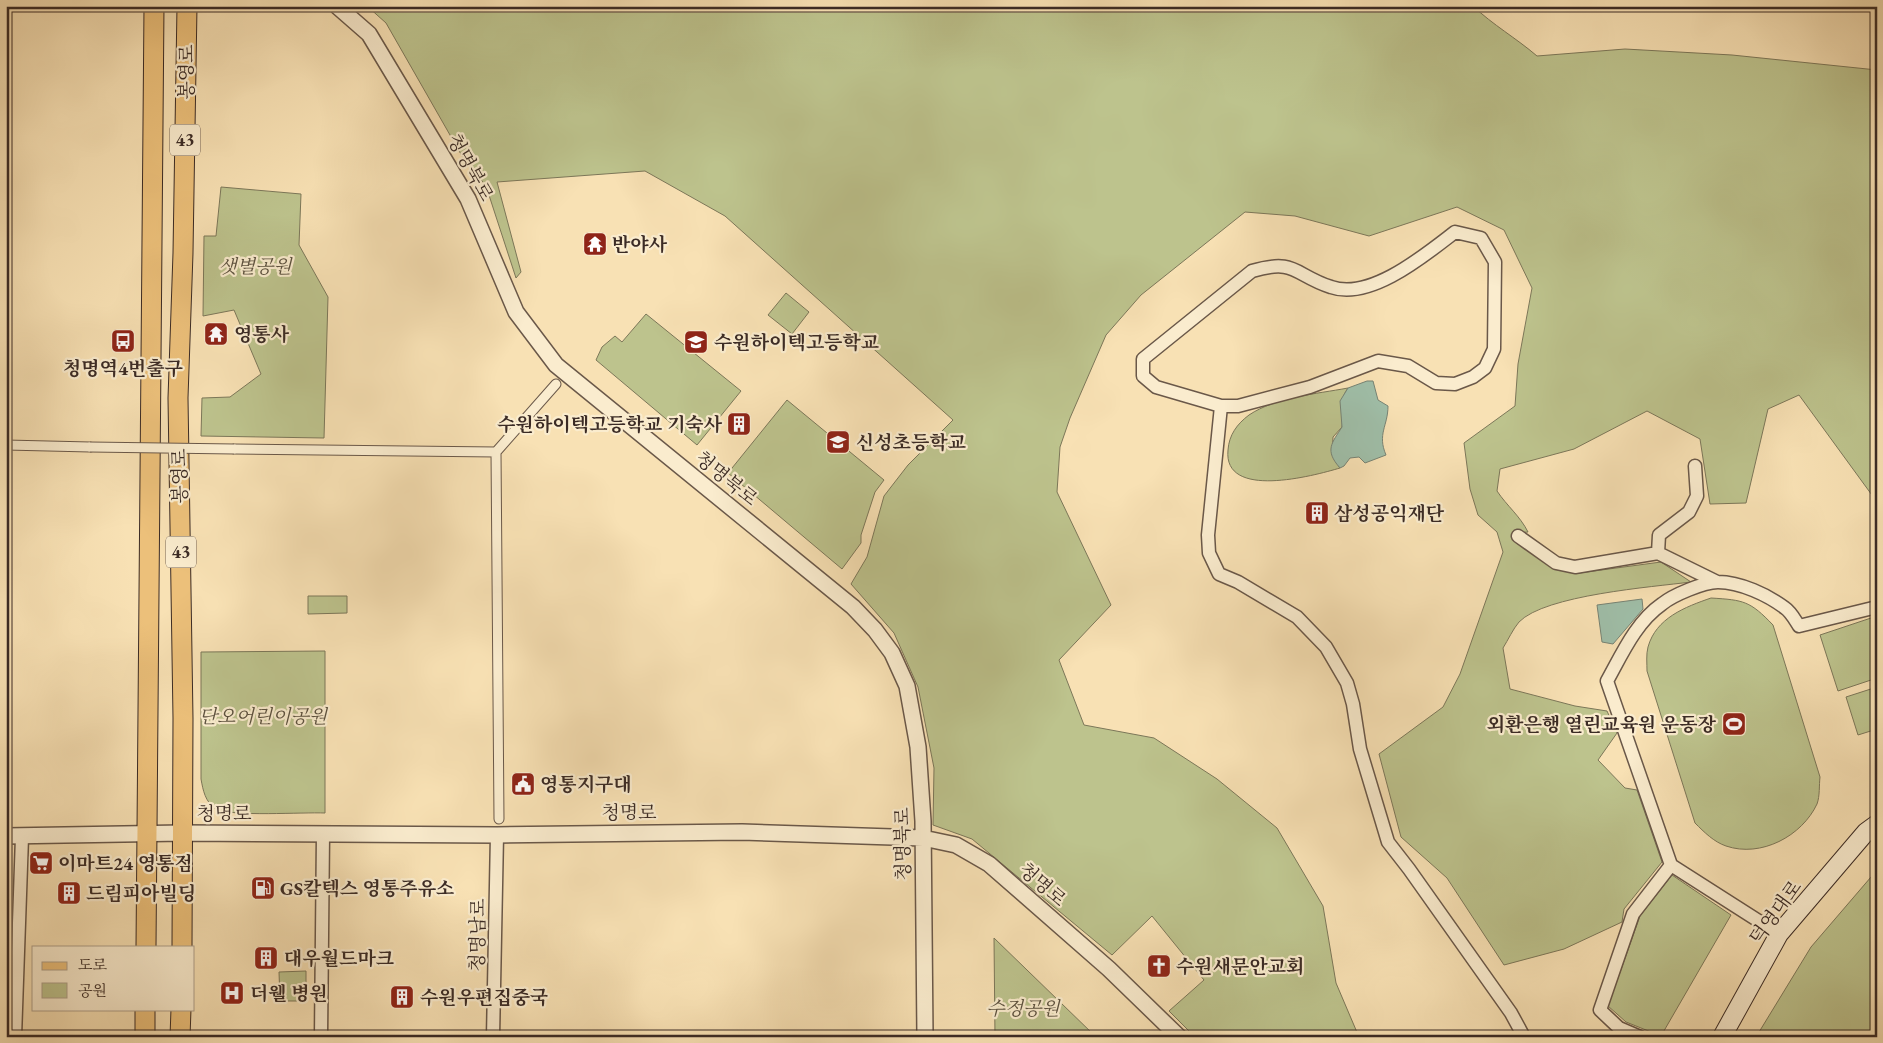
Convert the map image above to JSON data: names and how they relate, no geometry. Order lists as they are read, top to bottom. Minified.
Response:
{"streets":{"main road":["봉영로","43","덕영대로"],"street":["청명북로","청명로","청명남로"]},"crossings":[["봉영로","청명로"],["청명북로","청명로"],["청명로","청명남로"]],"parks":["샛별공원","단오어린이공원","수정공원"],"places":{"temple":["반야사","영통사"],"bus stop":["청명역4번출구"],"school or university":["수원하이텍고등학교","신성초등학교"],"building":["수원하이텍고등학교 기숙사","삼성공익재단","드림피아빌딩","대우월드마크","수원우편집중국"],"sports":["외환은행 열린교육원 운동장"],"public building":["영통지구대"],"supermarket":["이마트24 영통점"],"fuel station":["GS칼텍스 영통주유소"],"church":["수원새문안교회"],"hospital":["더웰 병원"]},"legend":["도로","공원"]}
